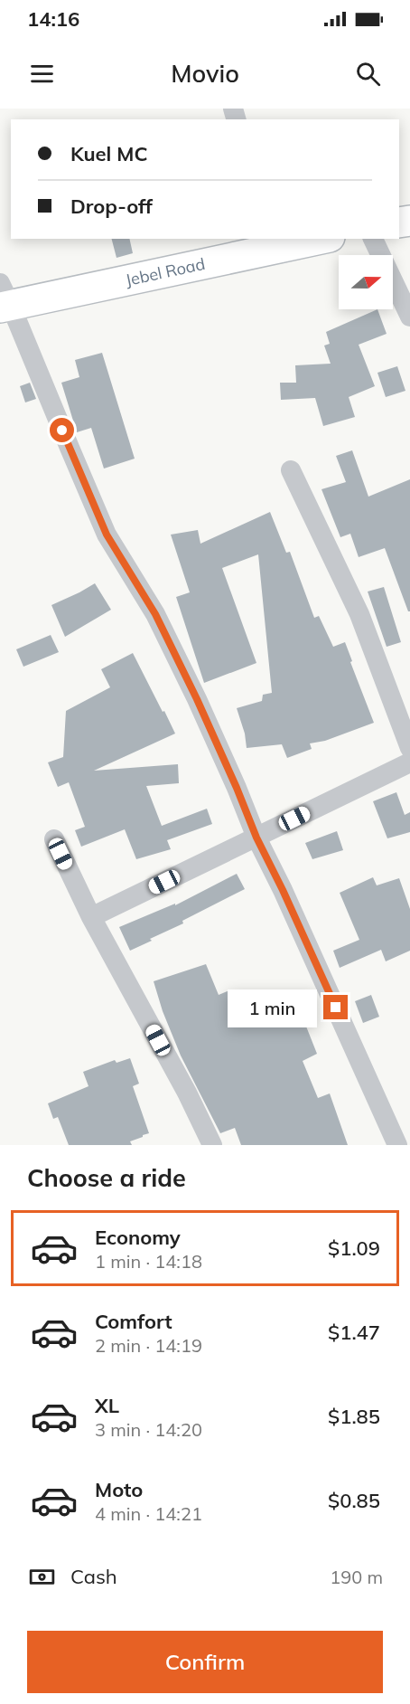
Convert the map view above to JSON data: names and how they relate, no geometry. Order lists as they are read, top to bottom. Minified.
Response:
{"streets":{"main road":["Jebel Road"]},"north":"right","page":{"status":"14:16","header":"Movio","banner":["Kuel MC","Drop-off"],"bubble":"1 min","heading":"Choose a ride","list":[{"name":"Economy","note":"1 min · 14:18","value":"$1.09"},{"name":"Comfort","note":"2 min · 14:19","value":"$1.47"},{"name":"XL","note":"3 min · 14:20","value":"$1.85"},{"name":"Moto","note":"4 min · 14:21","value":"$0.85"}],"pay":["Cash","190 m"],"buttons":"Confirm"}}
